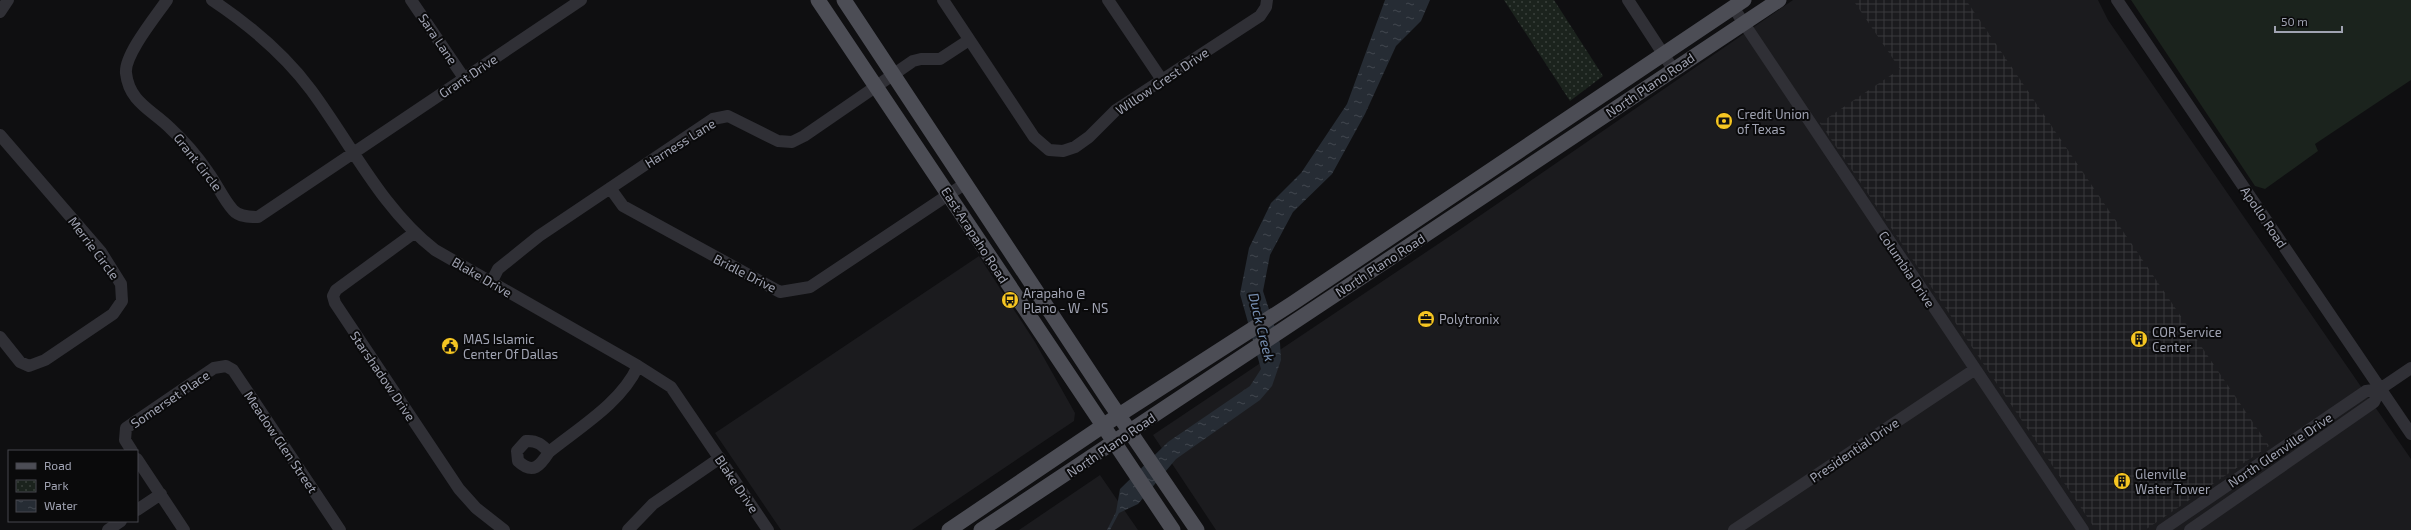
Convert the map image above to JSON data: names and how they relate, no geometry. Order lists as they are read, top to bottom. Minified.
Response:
{"streets":{"main road":["North Plano Road","East Arapaho Road"],"street":["Sara Lane","Grant Drive","Willow Crest Drive","Harness Lane","Grant Circle","Apollo Road","Merrie Circle","Columbia Drive","Bridle Drive","Blake Drive","Starshadow Drive","Somerset Place","Meadow Glen Street","Presidential Drive","North Glenville Drive"]},"crossings":[["Sara Lane","Grant Drive"],["Grant Drive","Grant Circle"],["Grant Drive","Blake Drive"],["Willow Crest Drive","Harness Lane"],["North Plano Road","East Arapaho Road"],["North Plano Road","Columbia Drive"],["Harness Lane","East Arapaho Road"],["Harness Lane","Bridle Drive"],["Harness Lane","Blake Drive"],["Grant Circle","Blake Drive"],["Apollo Road","North Glenville Drive"],["East Arapaho Road","Bridle Drive"],["Columbia Drive","Presidential Drive"],["Blake Drive","Starshadow Drive"],["Somerset Place","Meadow Glen Street"]],"water":["Duck Creek"],"places":{"bank":["Credit Union of Texas"],"bus stop":["Arapaho @ Plano - W - NS"],"office":["Polytronix"],"building":["COR Service Center","Glenville Water Tower"],"public building":["MAS Islamic Center Of Dallas"]},"legend":["Road","Park","Water"],"scale_bar":"50 m"}
